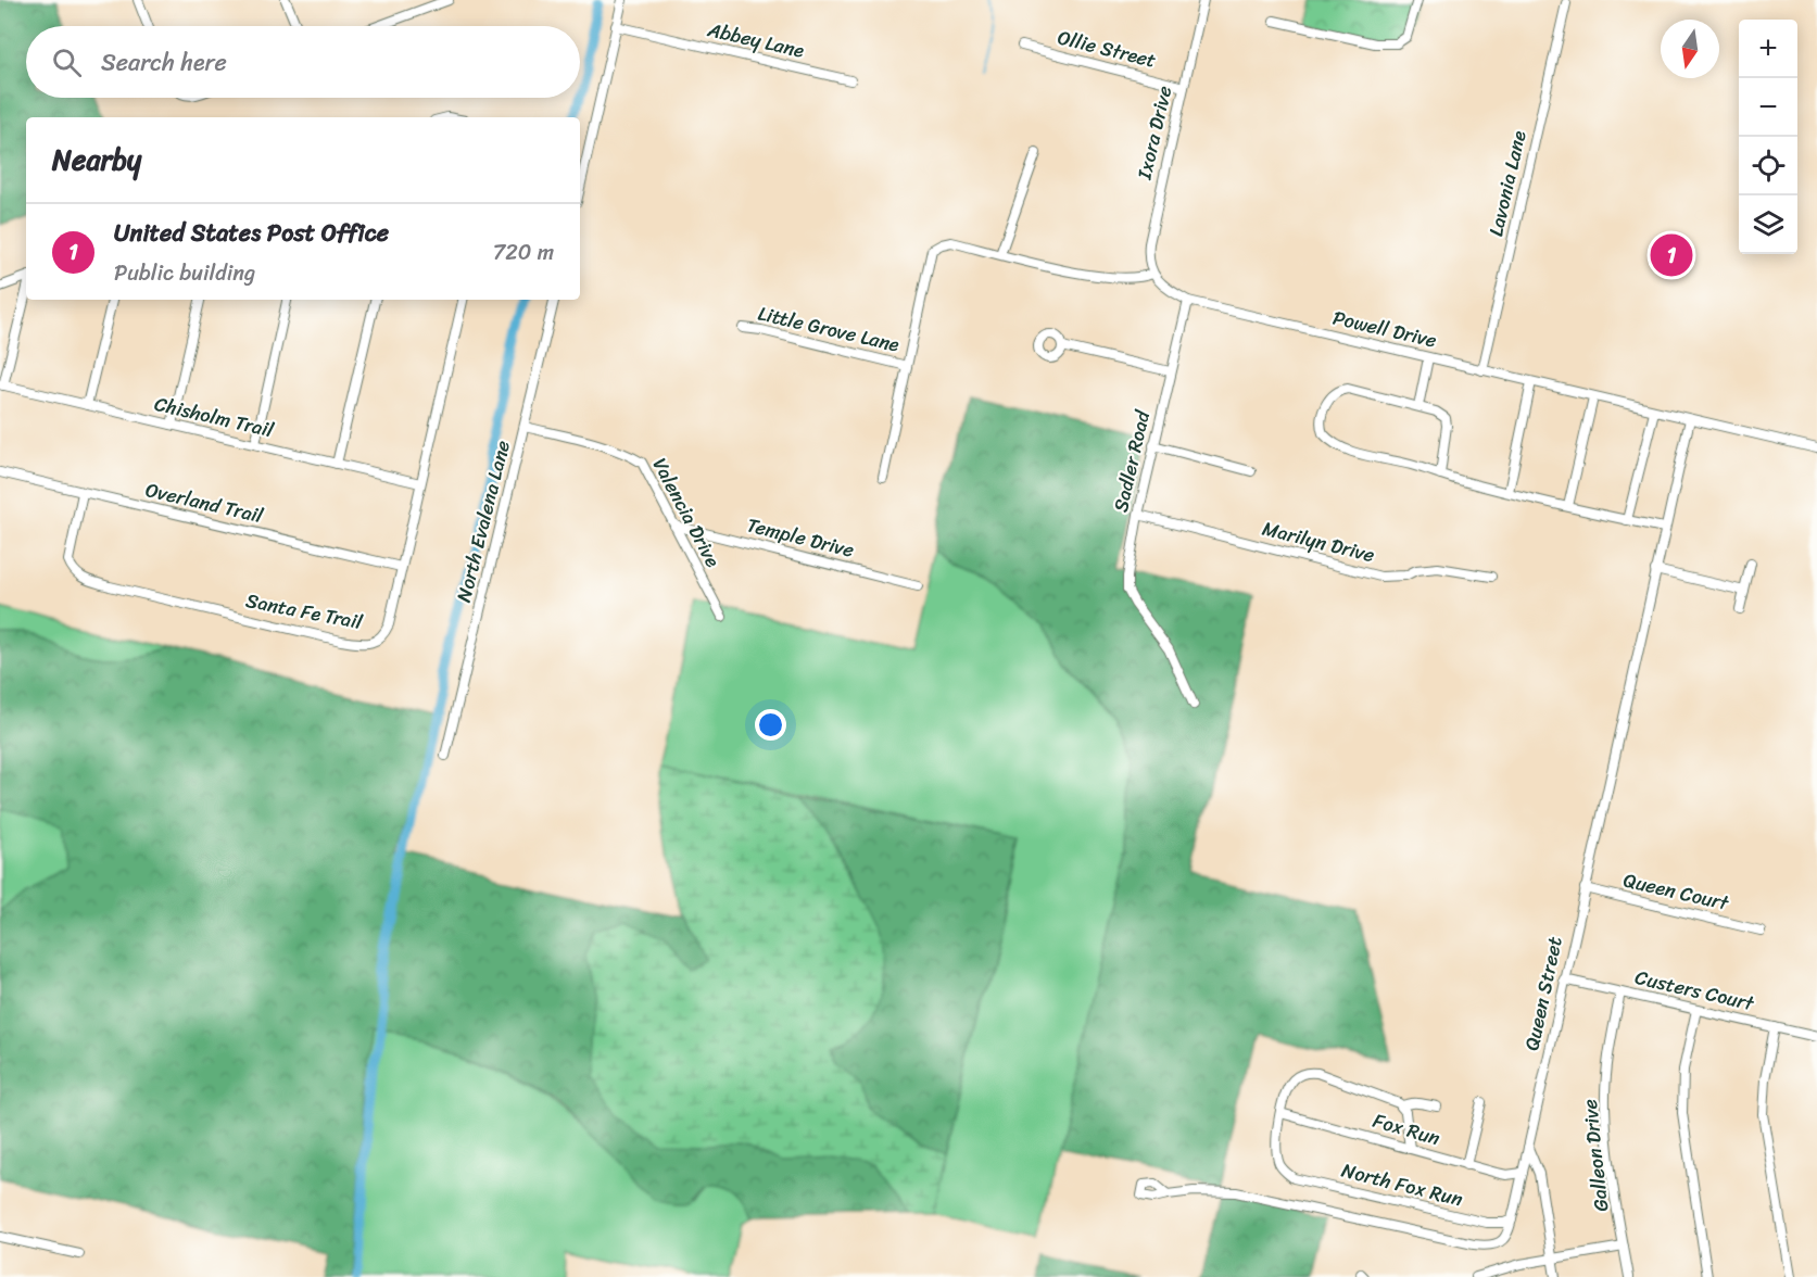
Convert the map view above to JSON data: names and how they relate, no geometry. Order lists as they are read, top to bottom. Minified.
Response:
{"streets":{"street":["Abbey Lane","Ollie Street","Ixora Drive","Lavonia Lane","Little Grove Lane","Powell Drive","Chisholm Trail","Sadler Road","Overland Trail","Valencia Drive","North Evalena Lane","Temple Drive","Marilyn Drive","Santa Fe Trail","Queen Court","Custers Court","Queen Street","Fox Run","Galleon Drive","North Fox Run"]},"crossings":[["Ollie Street","Ixora Drive"],["Ixora Drive","Powell Drive"],["Lavonia Lane","Powell Drive"],["Powell Drive","Sadler Road"],["Powell Drive","Queen Street"],["Chisholm Trail","Santa Fe Trail"],["Sadler Road","Marilyn Drive"],["Overland Trail","Santa Fe Trail"],["Valencia Drive","North Evalena Lane"],["Valencia Drive","Temple Drive"],["Queen Court","Queen Street"],["Custers Court","Queen Street"],["Custers Court","Galleon Drive"],["Queen Street","Fox Run"],["Queen Street","North Fox Run"],["Fox Run","North Fox Run"]],"north":"bottom","page":{"map_buttons":["+","−"],"search":"Search here","heading":"Nearby","list":[{"mark":"1","name":"United States Post Office","note":"Public building","value":"720 m"}],"pins":"1"}}
